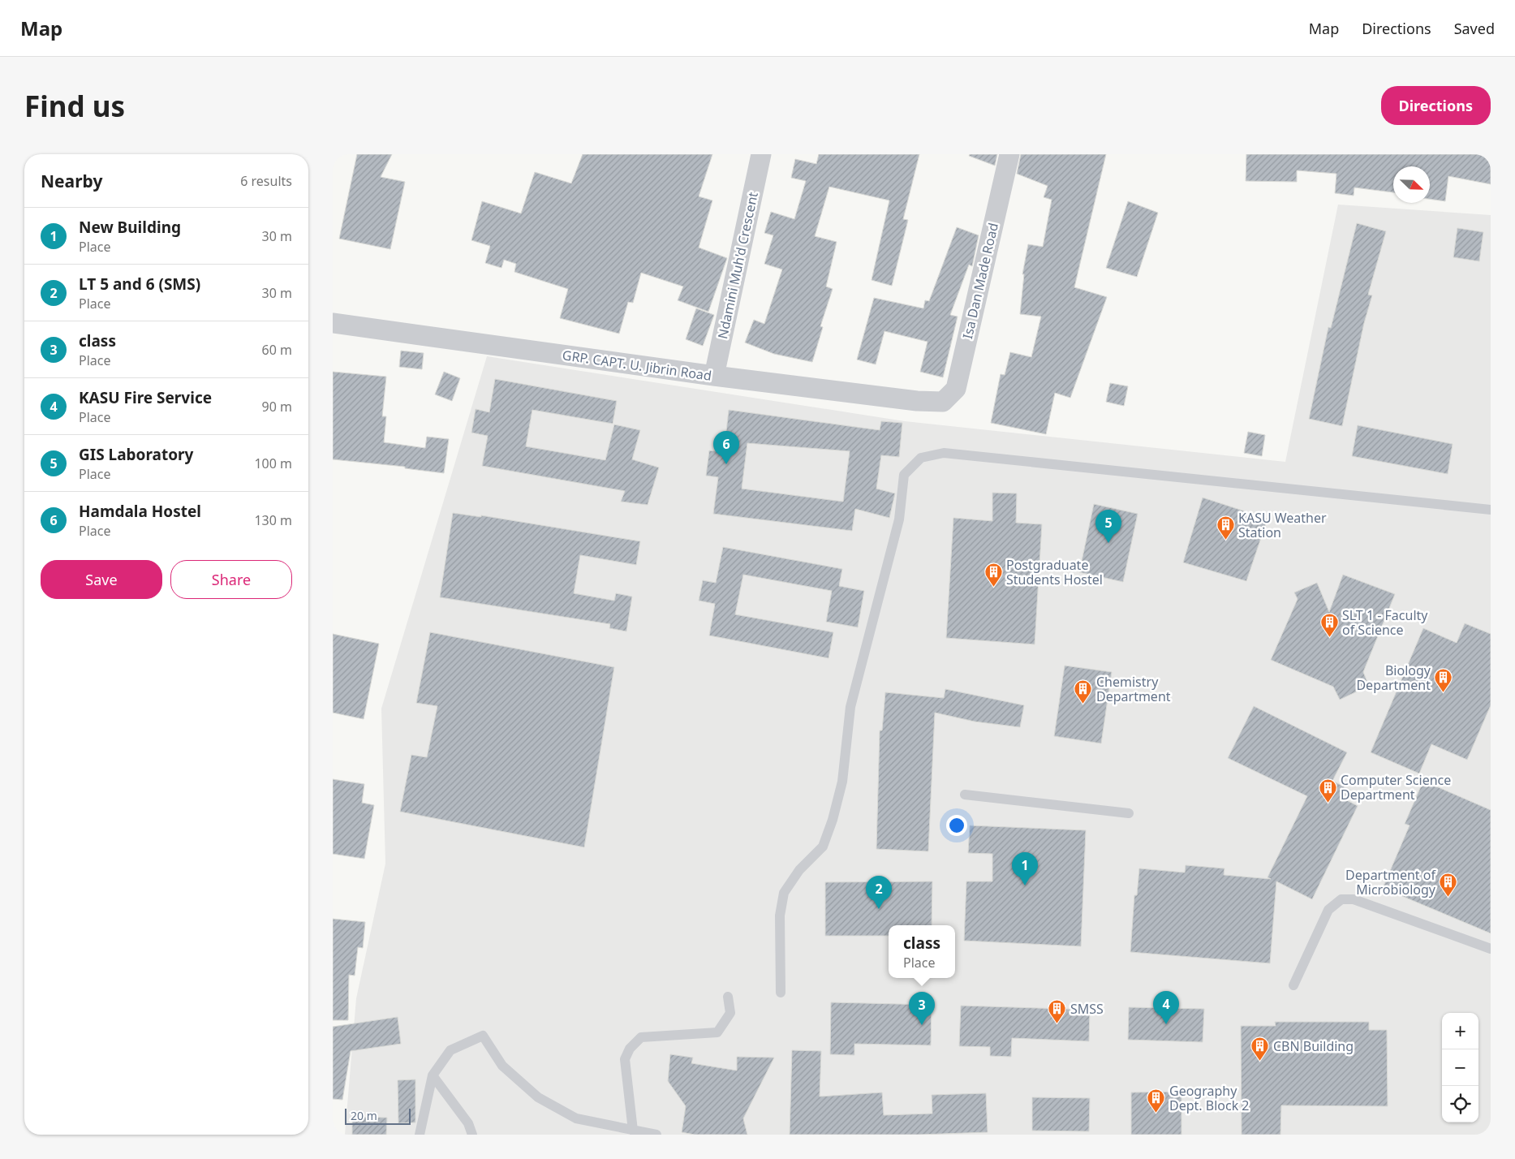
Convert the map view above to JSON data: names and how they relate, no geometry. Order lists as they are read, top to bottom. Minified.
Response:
{"streets":{"street":["Ndamini Muh'd Crescent","Isa Dan Made Road","GRP. CAPT. U. Jibrin Road"]},"crossings":[["Ndamini Muh'd Crescent","GRP. CAPT. U. Jibrin Road"],["Isa Dan Made Road","GRP. CAPT. U. Jibrin Road"]],"places":{"building":["KASU Weather Station","Postgraduate Students Hostel","SLT 1 - Faculty of Science","Biology Department","Chemistry Department","Computer Science Department","Department of Microbiology","SMSS","CBN Building","Geography Dept. Block 2"]},"scale_bar":"20 m","north":"bottom right","page":{"header":"Map","nav":["Map","Directions","Saved"],"buttons":["Directions",["Save","Share"]],"title":"Find us","heading":["Nearby","6 results"],"list":[{"mark":"1","name":"New Building","note":"Place","value":"30 m"},{"mark":"2","name":"LT 5 and 6 (SMS)","note":"Place","value":"30 m"},{"mark":"3","name":"class","note":"Place","value":"60 m"},{"mark":"4","name":"KASU Fire Service","note":"Place","value":"90 m"},{"mark":"5","name":"GIS Laboratory","note":"Place","value":"100 m"},{"mark":"6","name":"Hamdala Hostel","note":"Place","value":"130 m"}],"pins":["6","5","1","2","4","3"],"popup":["class","Place"],"map_buttons":["+","−"],"scale":"20 m"}}
